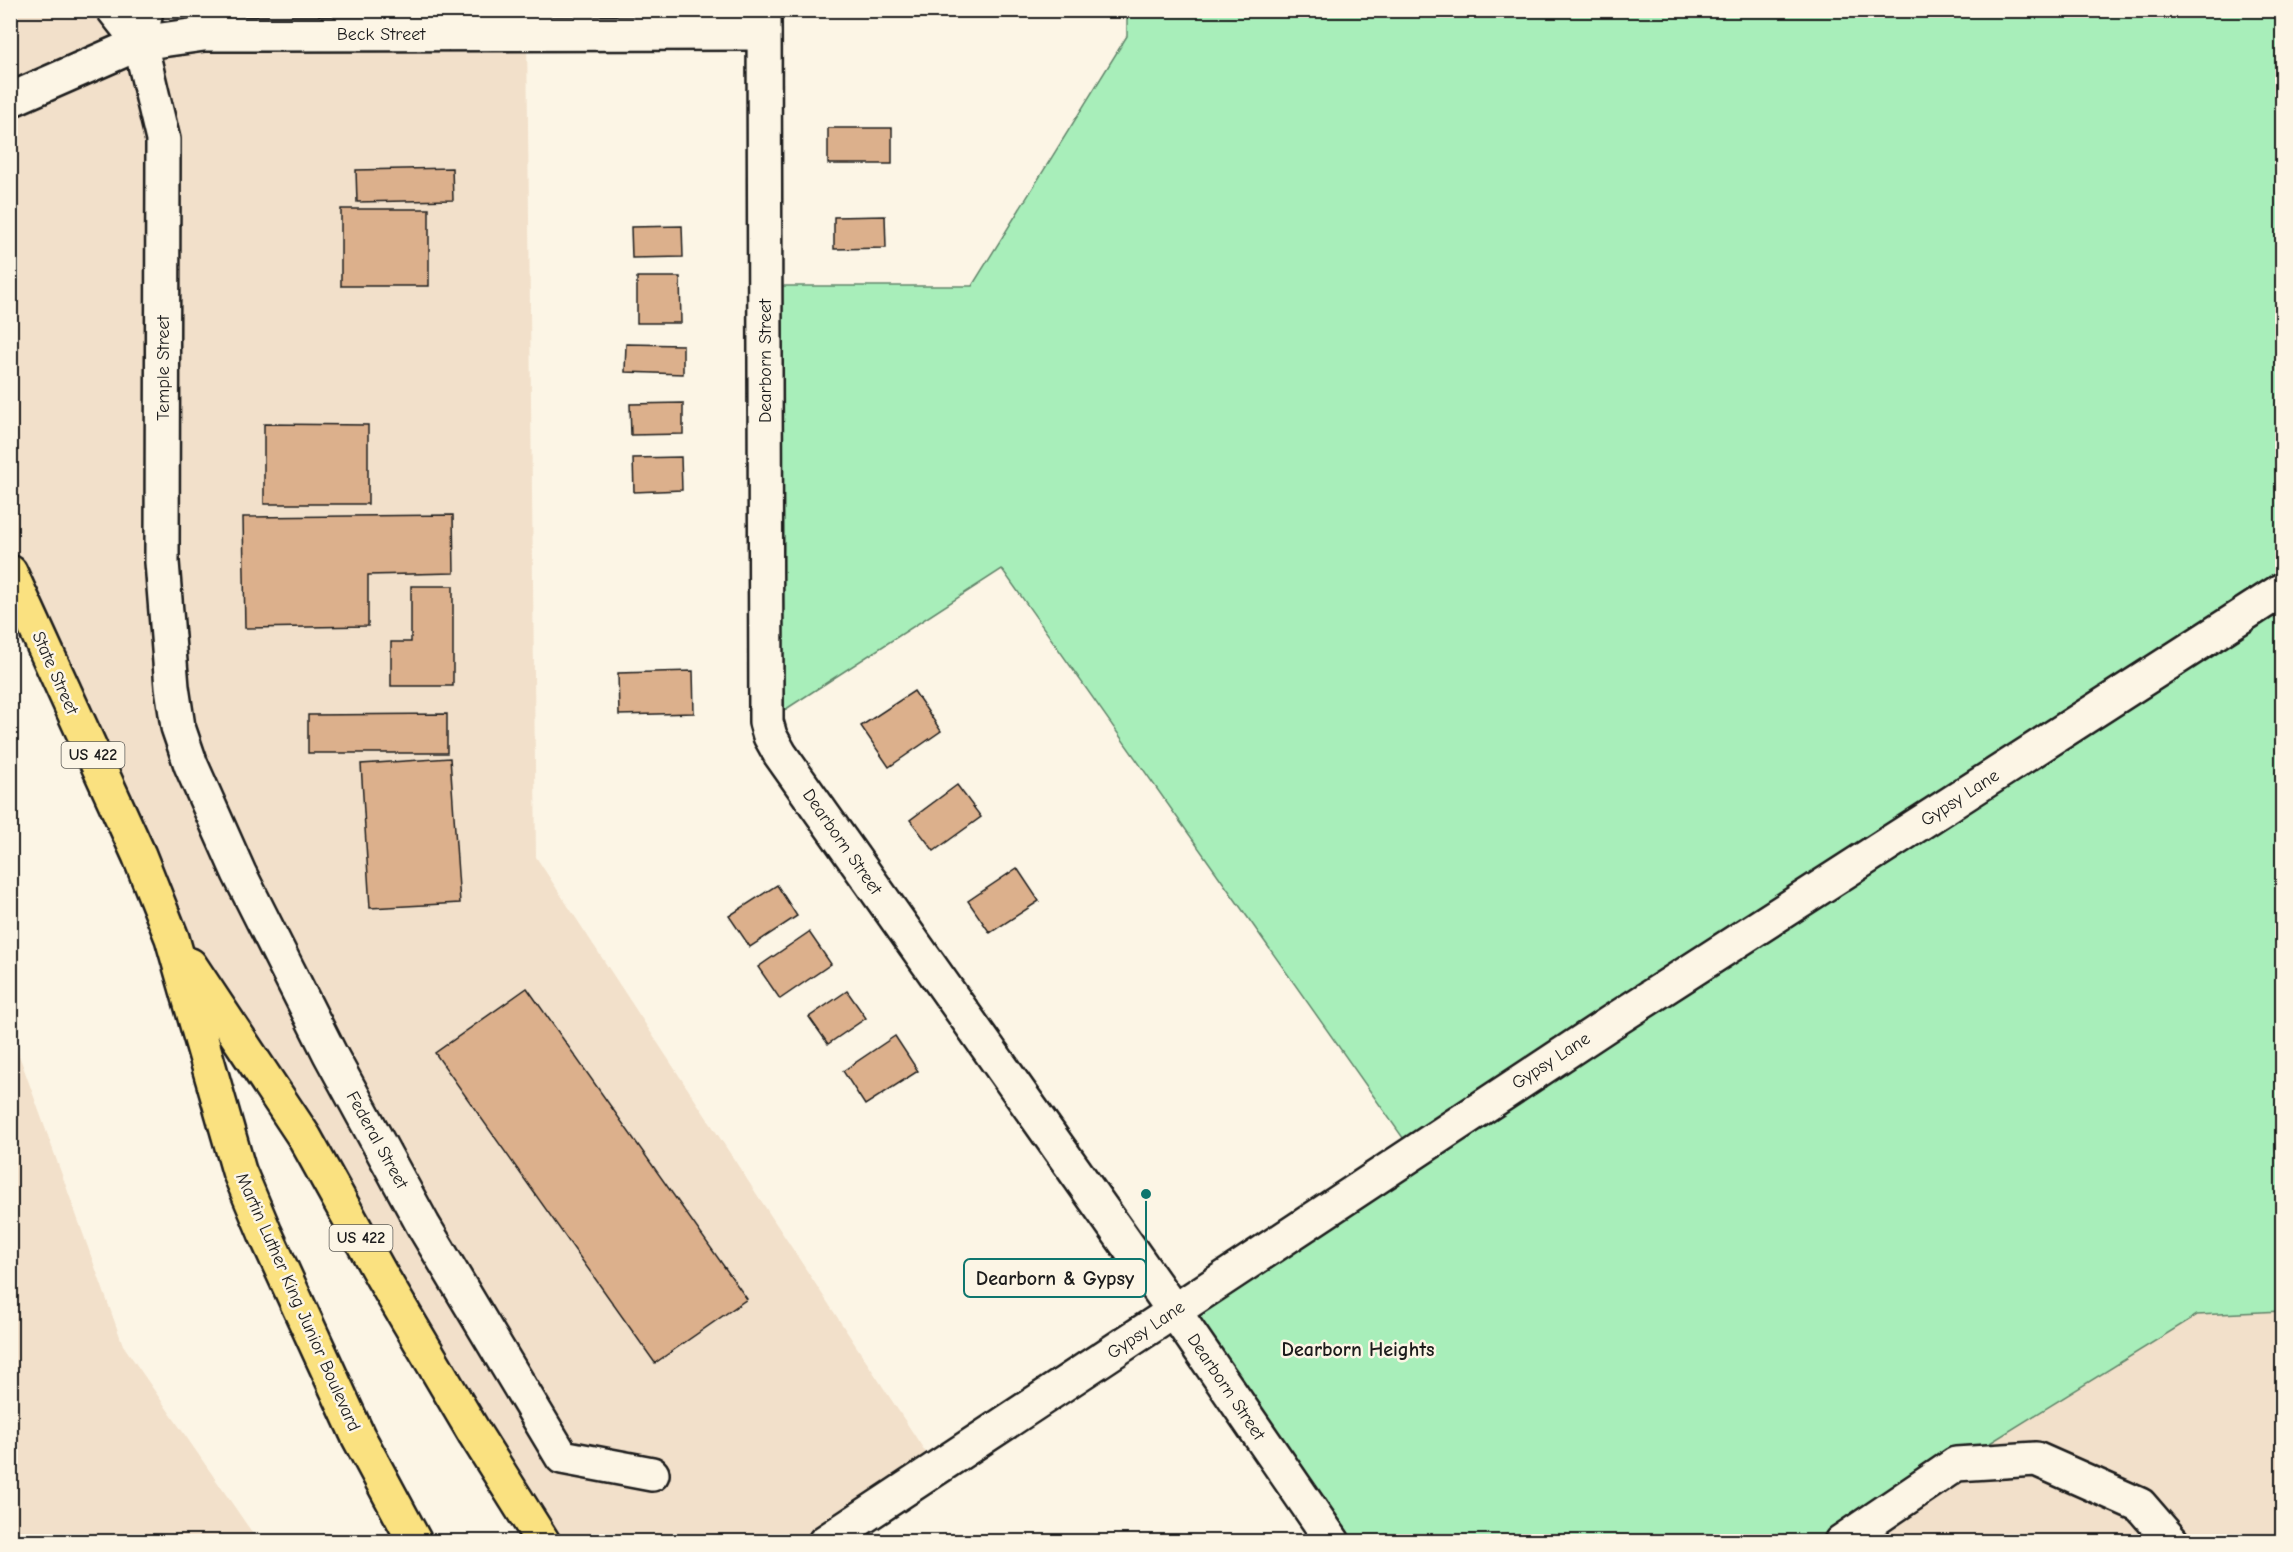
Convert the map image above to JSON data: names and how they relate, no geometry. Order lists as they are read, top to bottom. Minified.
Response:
{"streets":{"main road":["State Street","US 422","Martin Luther King Junior Boulevard"],"street":["Beck Street","Dearborn Street","Temple Street","Gypsy Lane","Federal Street"]},"crossings":[["Beck Street","Dearborn Street"],["Beck Street","Temple Street"],["Dearborn Street","Gypsy Lane"],["Temple Street","Federal Street"],["State Street","US 422"],["State Street","Martin Luther King Junior Boulevard"],["US 422","Martin Luther King Junior Boulevard"]],"districts":["Dearborn Heights"],"places":["Dearborn & Gypsy"]}
